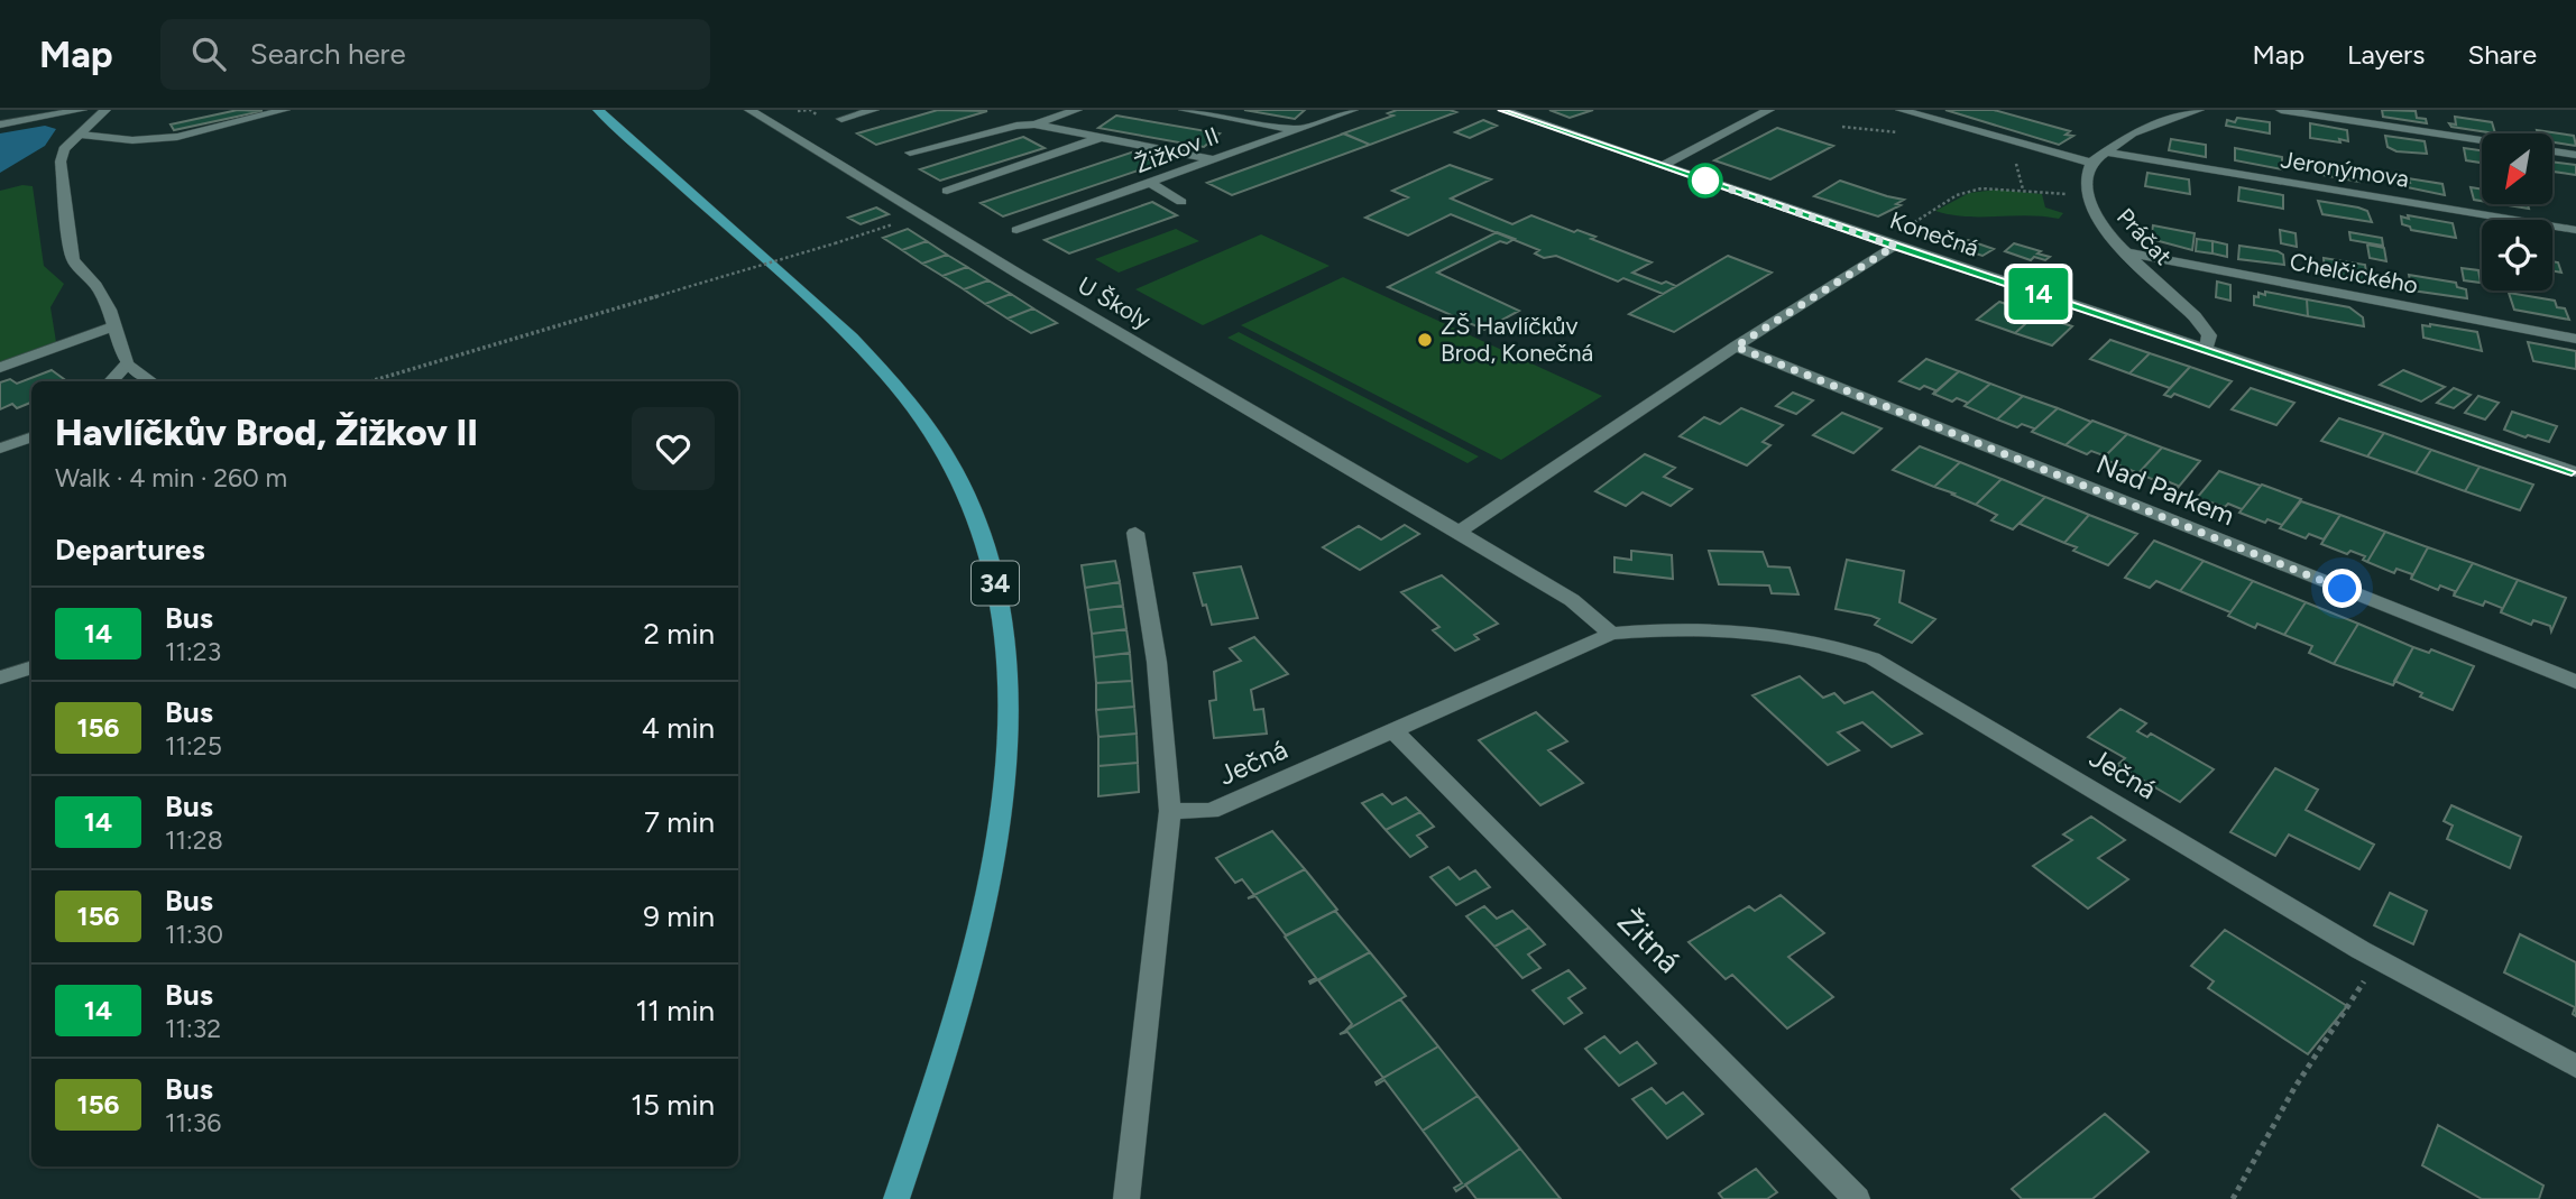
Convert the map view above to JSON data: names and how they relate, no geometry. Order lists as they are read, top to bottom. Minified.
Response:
{"streets":{"main road":["34"],"street":["Žižkov II","Jeronýmova","Konečná","Práčat","Chelčického","U Školy","Nad Parkem","Ječná","Žitná"]},"crossings":[["Konečná","Práčat"],["Práčat","Chelčického"],["Ječná","Žitná"]],"places":["ZŠ Havlíčkův Brod, Konečná"],"lines":["bus line 14"],"north":"bottom left","page":{"header":"Map","search":"Search here","nav":["Map","Layers","Share"],"on_map":"14","heading":[["Havlíčkův Brod, Žižkov II","Walk · 4 min · 260 m"],"Departures"],"list":[{"mark":"14","name":"Bus","note":"11:23","value":"2 min"},{"mark":"156","name":"Bus","note":"11:25","value":"4 min"},{"mark":"14","name":"Bus","note":"11:28","value":"7 min"},{"mark":"156","name":"Bus","note":"11:30","value":"9 min"},{"mark":"14","name":"Bus","note":"11:32","value":"11 min"},{"mark":"156","name":"Bus","note":"11:36","value":"15 min"}]}}
